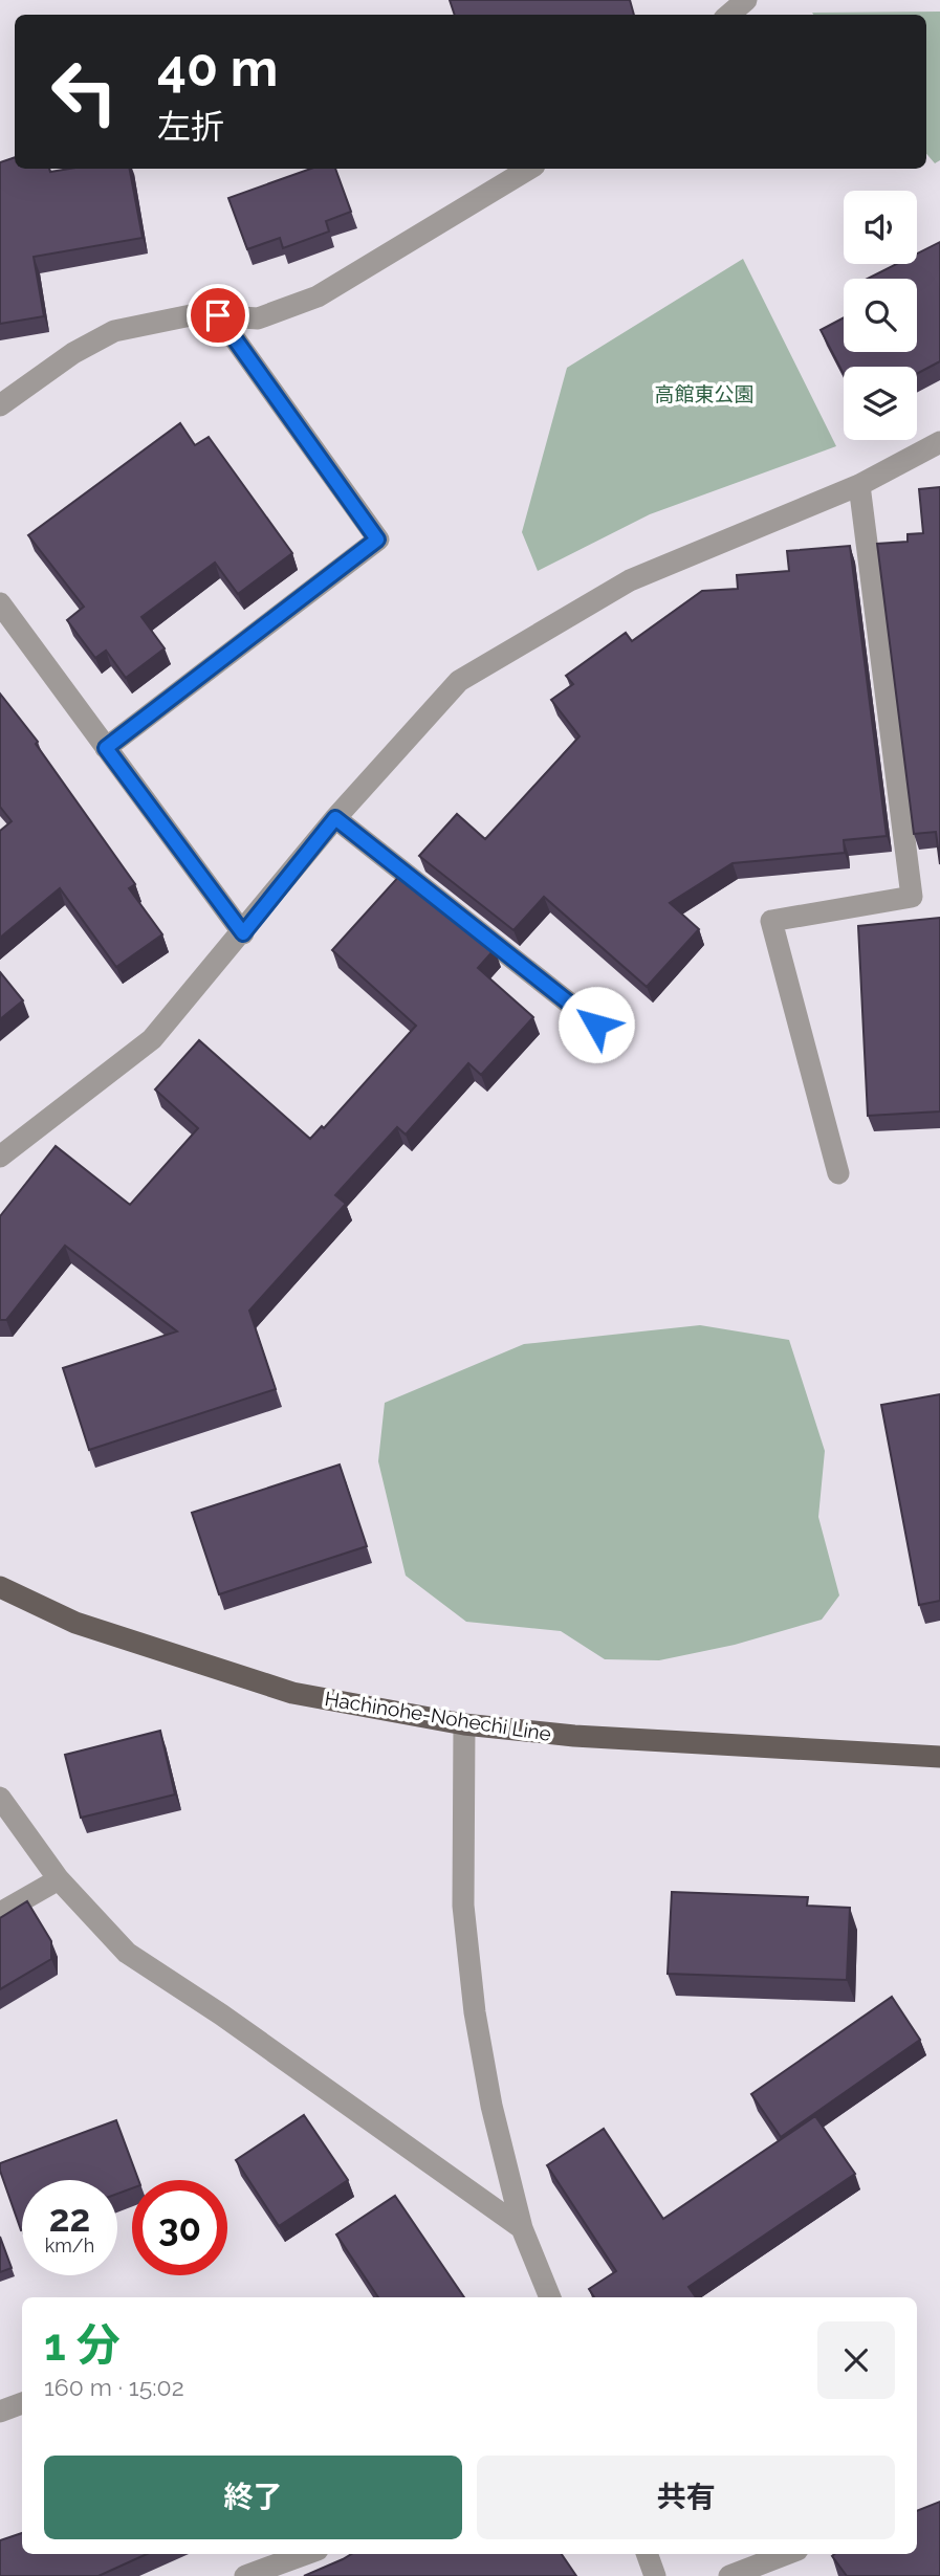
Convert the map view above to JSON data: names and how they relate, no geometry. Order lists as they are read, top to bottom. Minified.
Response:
{"streets":{"main road":["Hachinohe-Nohechi Line"]},"parks":["高館東公園"],"page":{"turn":["40 m","左折"],"speed":"22 km/h","limit":"30","heading":["1 分","160 m · 15:02"],"buttons":["終了","共有"]}}
